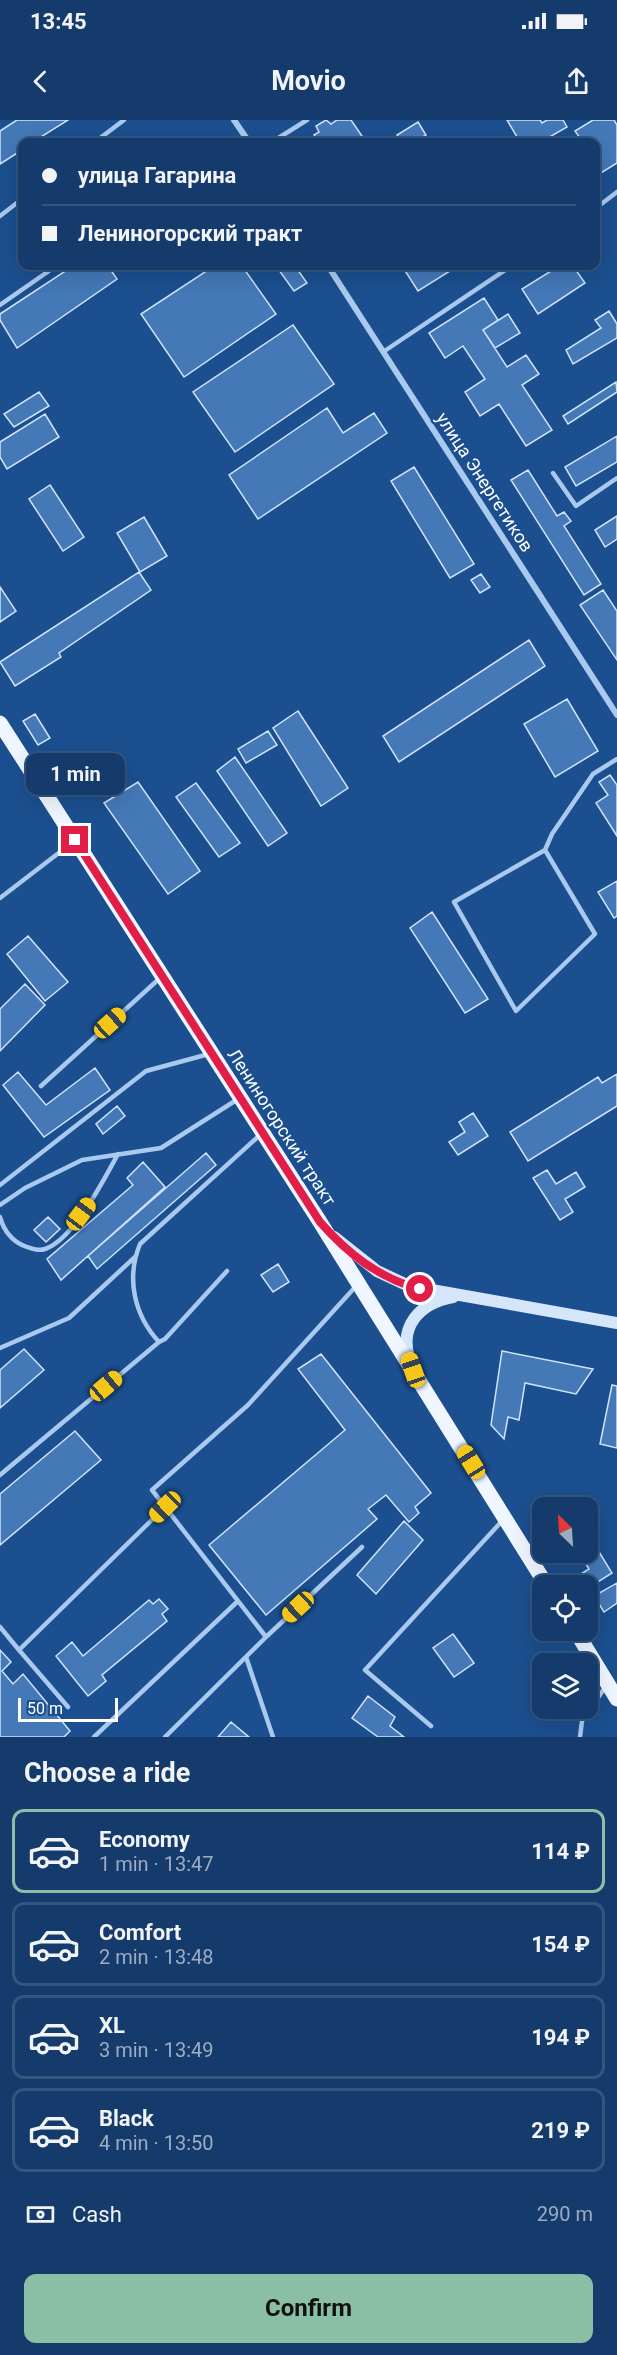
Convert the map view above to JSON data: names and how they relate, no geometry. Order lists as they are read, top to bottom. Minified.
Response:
{"streets":{"main road":["Лениногорский тракт"],"street":["улица Энергетиков"]},"scale_bar":"50 m","north":"top left","page":{"status":"13:45","header":"Movio","banner":["улица Гагарина","Лениногорский тракт"],"bubble":"1 min","scale":"50 m","heading":"Choose a ride","list":[{"name":"Economy","note":"1 min · 13:47","value":"114 ₽"},{"name":"Comfort","note":"2 min · 13:48","value":"154 ₽"},{"name":"XL","note":"3 min · 13:49","value":"194 ₽"},{"name":"Black","note":"4 min · 13:50","value":"219 ₽"}],"pay":["Cash","290 m"],"buttons":"Confirm"}}
